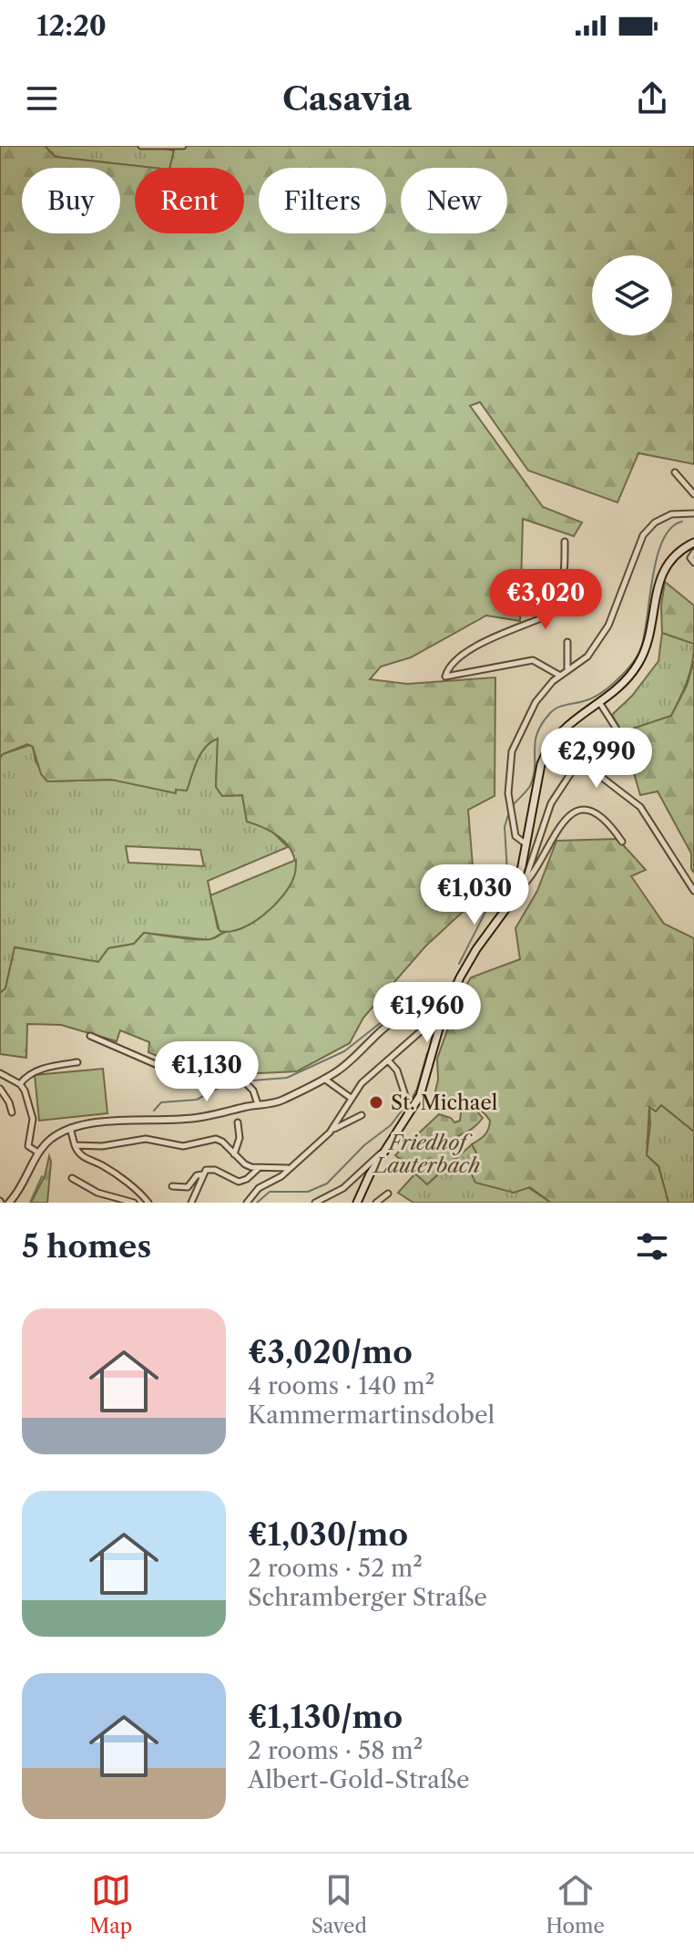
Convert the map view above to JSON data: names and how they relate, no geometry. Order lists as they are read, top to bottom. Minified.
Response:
{"parks":["Friedhof Lauterbach"],"places":["St. Michael"],"page":{"status":"12:20","header":"Casavia","chip":["Buy","Rent","Filters","New"],"price":["€3,020","€2,990","€1,030","€1,960","€1,130"],"heading":"5 homes","list":[{"name":"€3,020/mo","note":"4 rooms · 140 m² · Kammermartinsdobel"},{"name":"€1,030/mo","note":"2 rooms · 52 m² · Schramberger Straße"},{"name":"€1,130/mo","note":"2 rooms · 58 m² · Albert-Gold-Straße"}],"tabs":["Map","Saved","Home"]}}
